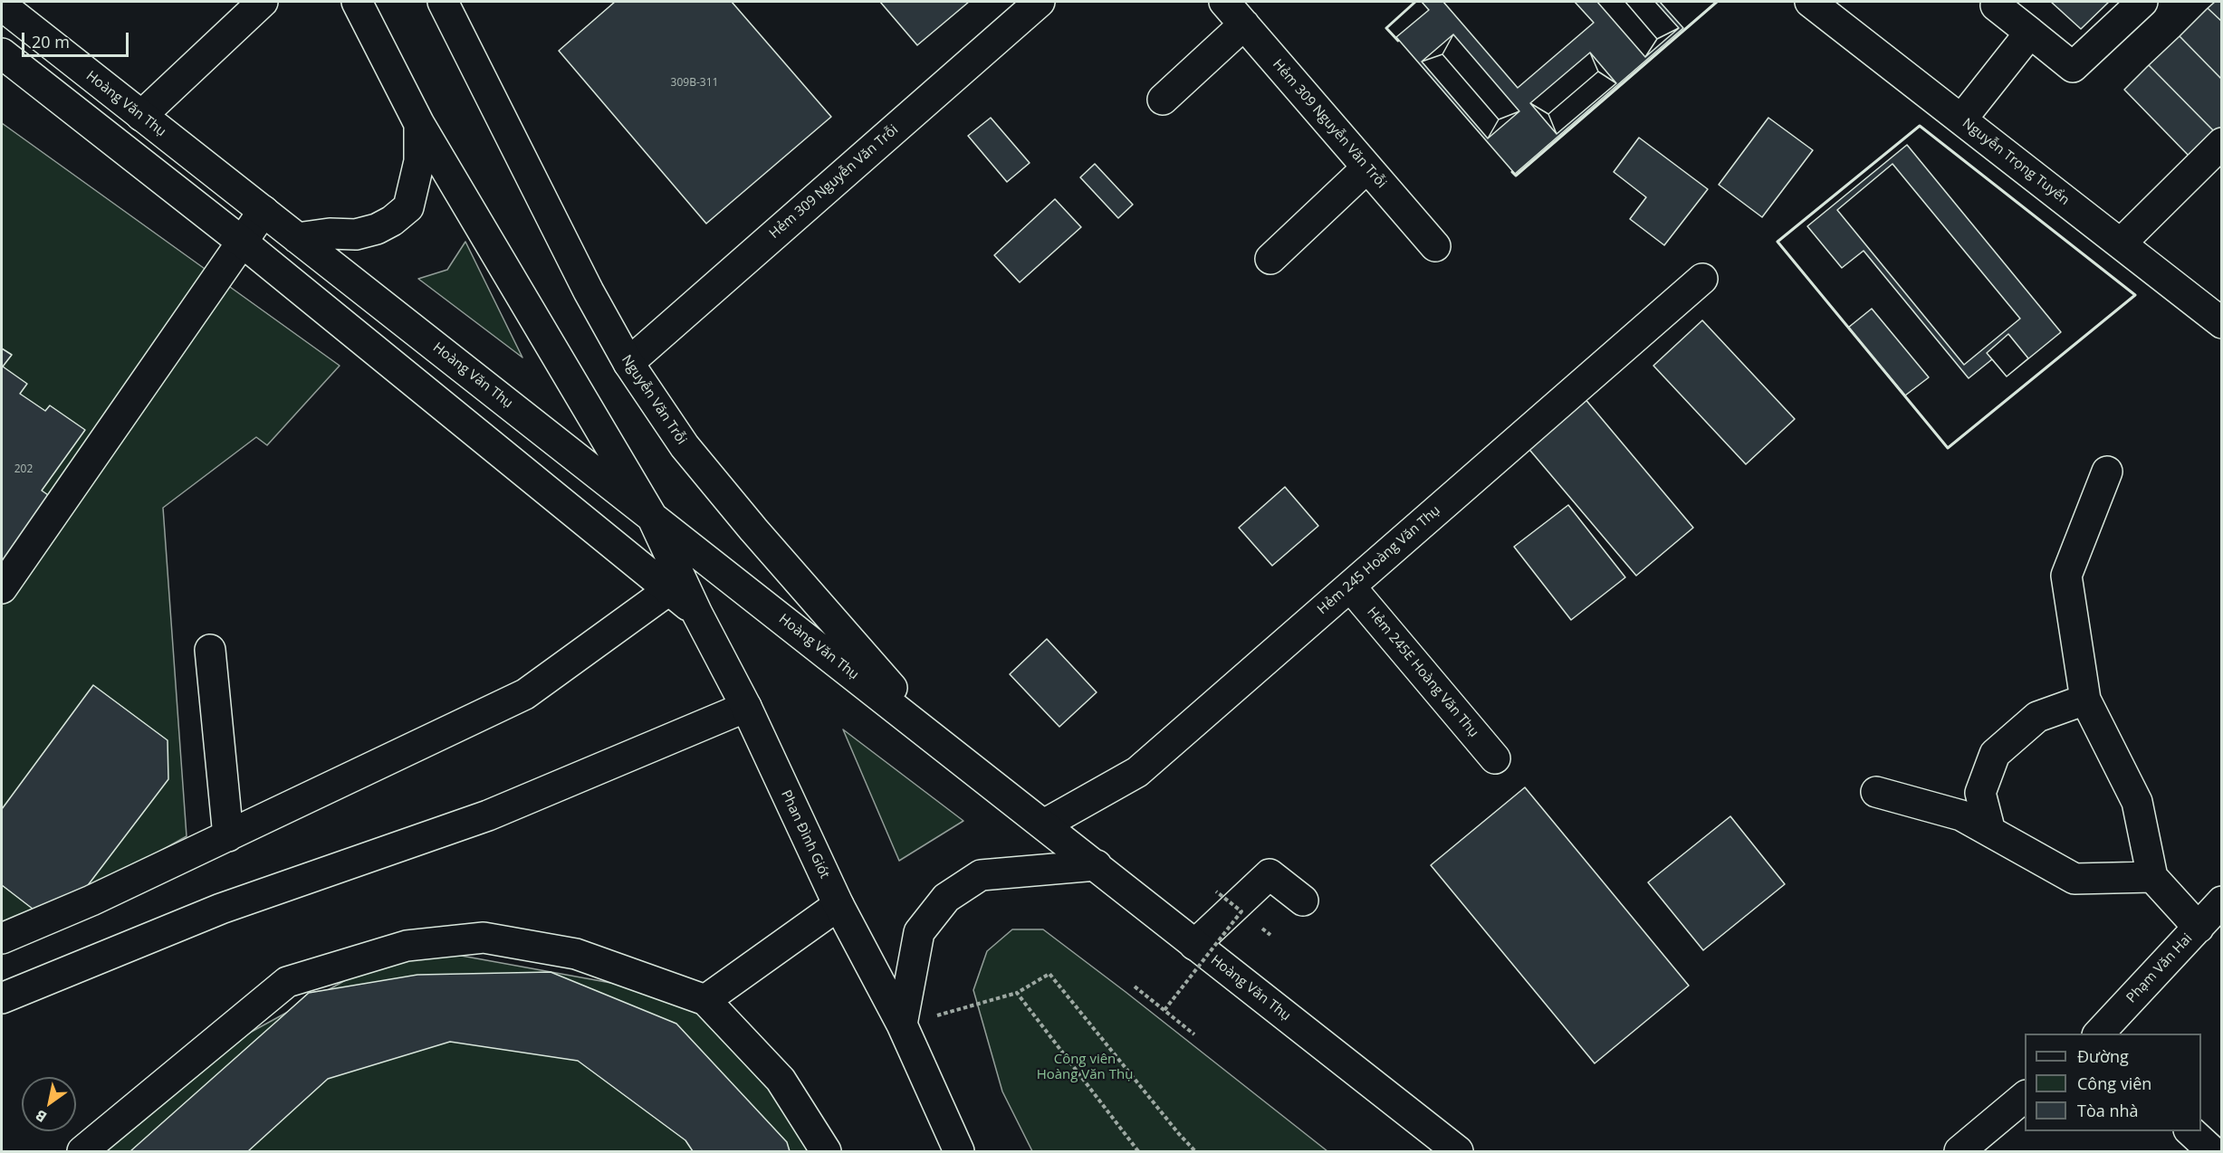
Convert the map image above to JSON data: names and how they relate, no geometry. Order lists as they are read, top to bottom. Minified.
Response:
{"streets":{"main road":["Hoàng Văn Thụ","Hẻm 309 Nguyễn Văn Trỗi","Nguyễn Trọng Tuyển","Nguyễn Văn Trỗi","Hẻm 245 Hoàng Văn Thụ","Hẻm 245E Hoàng Văn Thụ","Phan Đình Giót","Phạm Văn Hai"]},"crossings":[["Hoàng Văn Thụ","Nguyễn Văn Trỗi"],["Hoàng Văn Thụ","Hẻm 245 Hoàng Văn Thụ"],["Hoàng Văn Thụ","Phan Đình Giót"],["Hẻm 309 Nguyễn Văn Trỗi","Nguyễn Văn Trỗi"],["Hẻm 245 Hoàng Văn Thụ","Hẻm 245E Hoàng Văn Thụ"]],"parks":["Công viên Hoàng Văn Thụ"],"house_numbers":["309B-311","202"],"legend":["Đường","Công viên","Tòa nhà"],"scale_bar":"20 m","north":"bottom left"}
